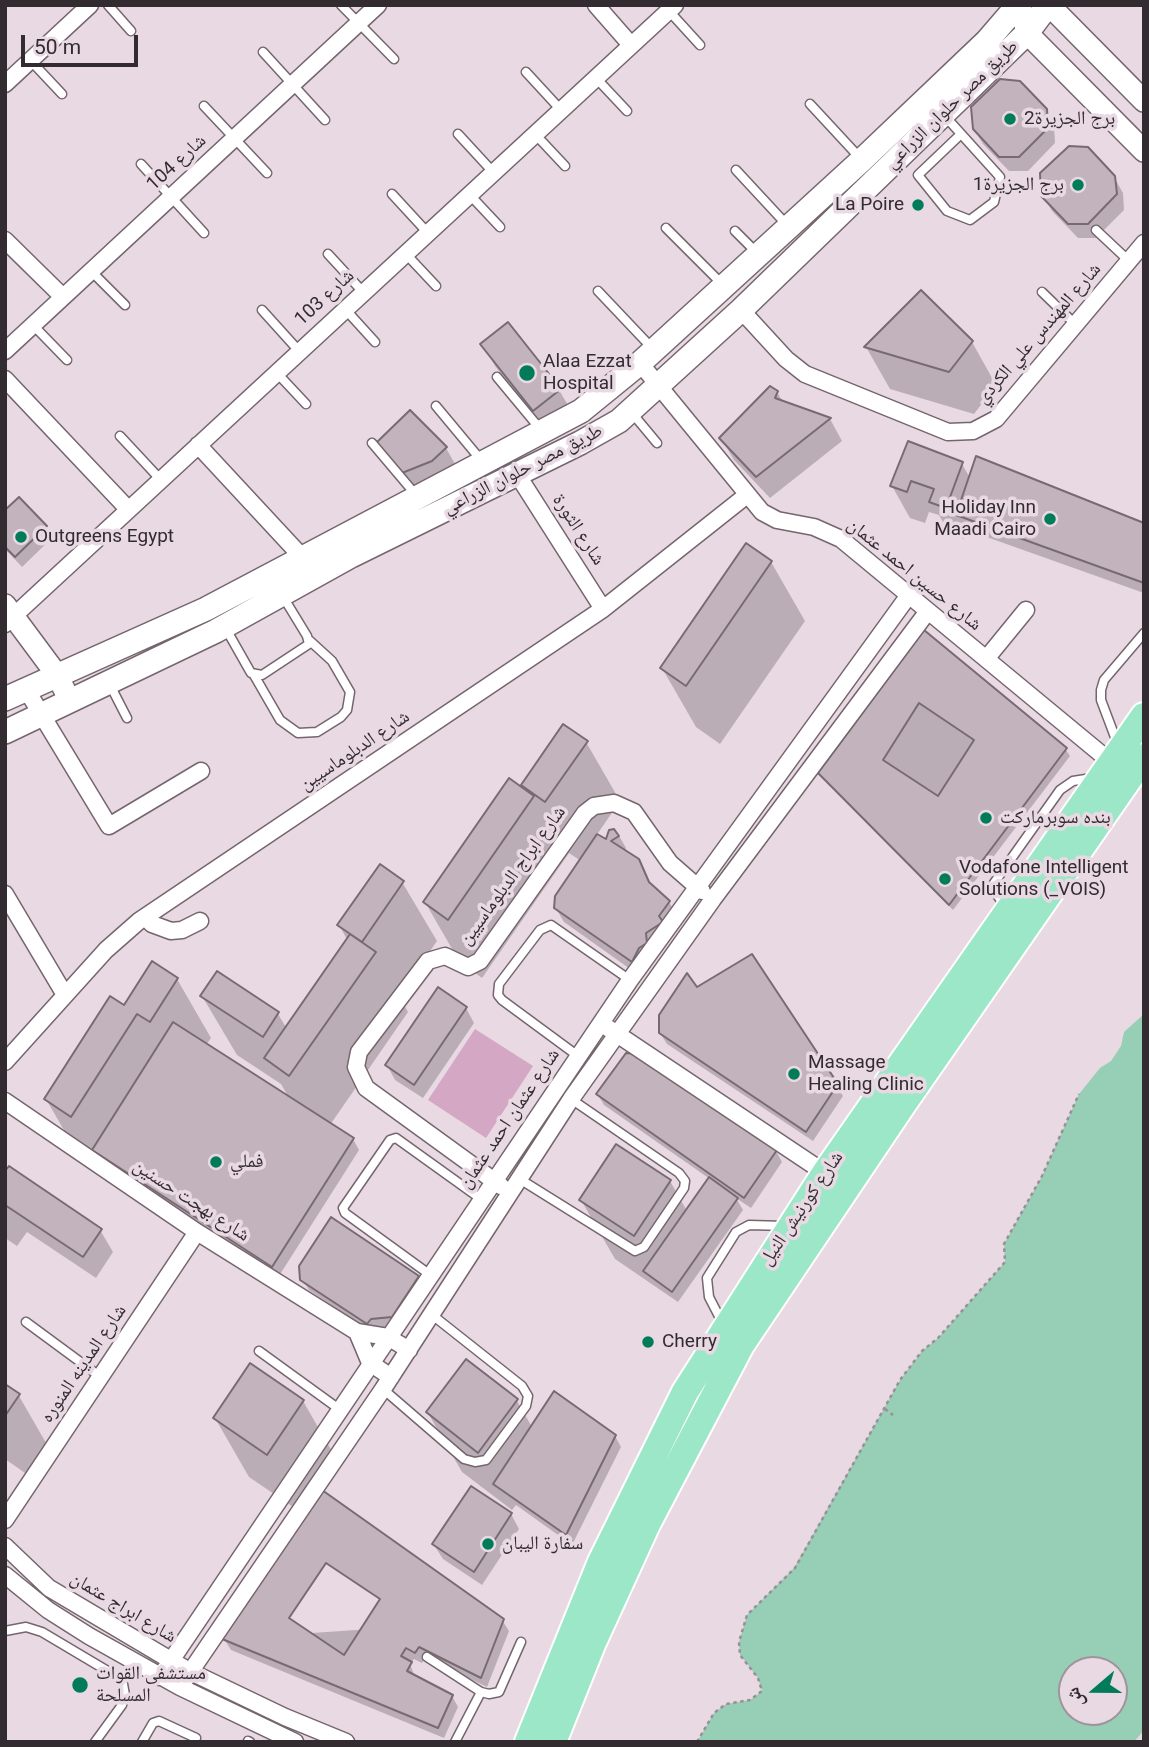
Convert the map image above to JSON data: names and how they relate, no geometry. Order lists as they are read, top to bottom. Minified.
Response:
{"streets":{"highway":["شارع كورنيش النيل"],"main road":["طريق مصر حلوان الزراعي"],"street":["شارع 104","شارع 103","شارع المهندس علي الكردي","شارع الثورة","شارع حسين احمد عثمان","شارع الدبلوماسيين","شارع ابراج الدبلوماسيين","شارع عثمان احمد عثمان","شارع بهجت حسنين","شارع المدينه المنوره","شارع ابراج عثمان"]},"crossings":[["طريق مصر حلوان الزراعي","شارع المهندس علي الكردي"],["طريق مصر حلوان الزراعي","شارع الثورة"],["طريق مصر حلوان الزراعي","شارع حسين احمد عثمان"],["شارع الثورة","شارع الدبلوماسيين"],["شارع حسين احمد عثمان","شارع الدبلوماسيين"],["شارع حسين احمد عثمان","شارع عثمان احمد عثمان"],["شارع حسين احمد عثمان","شارع كورنيش النيل"],["شارع ابراج الدبلوماسيين","شارع عثمان احمد عثمان"],["شارع عثمان احمد عثمان","شارع بهجت حسنين"],["شارع عثمان احمد عثمان","شارع ابراج عثمان"],["شارع بهجت حسنين","شارع المدينه المنوره"]],"places":["برج الجزيرة2","برج الجزيرة1","La Poire","Alaa Ezzat Hospital","Holiday Inn Maadi Cairo","Outgreens Egypt","بنده سوبرماركت","Vodafone Intelligent Solutions (_VOIS)","Massage Healing Clinic","فملي","Cherry","سفارة اليبان","مستشفى القوات المسلحة"],"scale_bar":"50 m","north":"left"}
